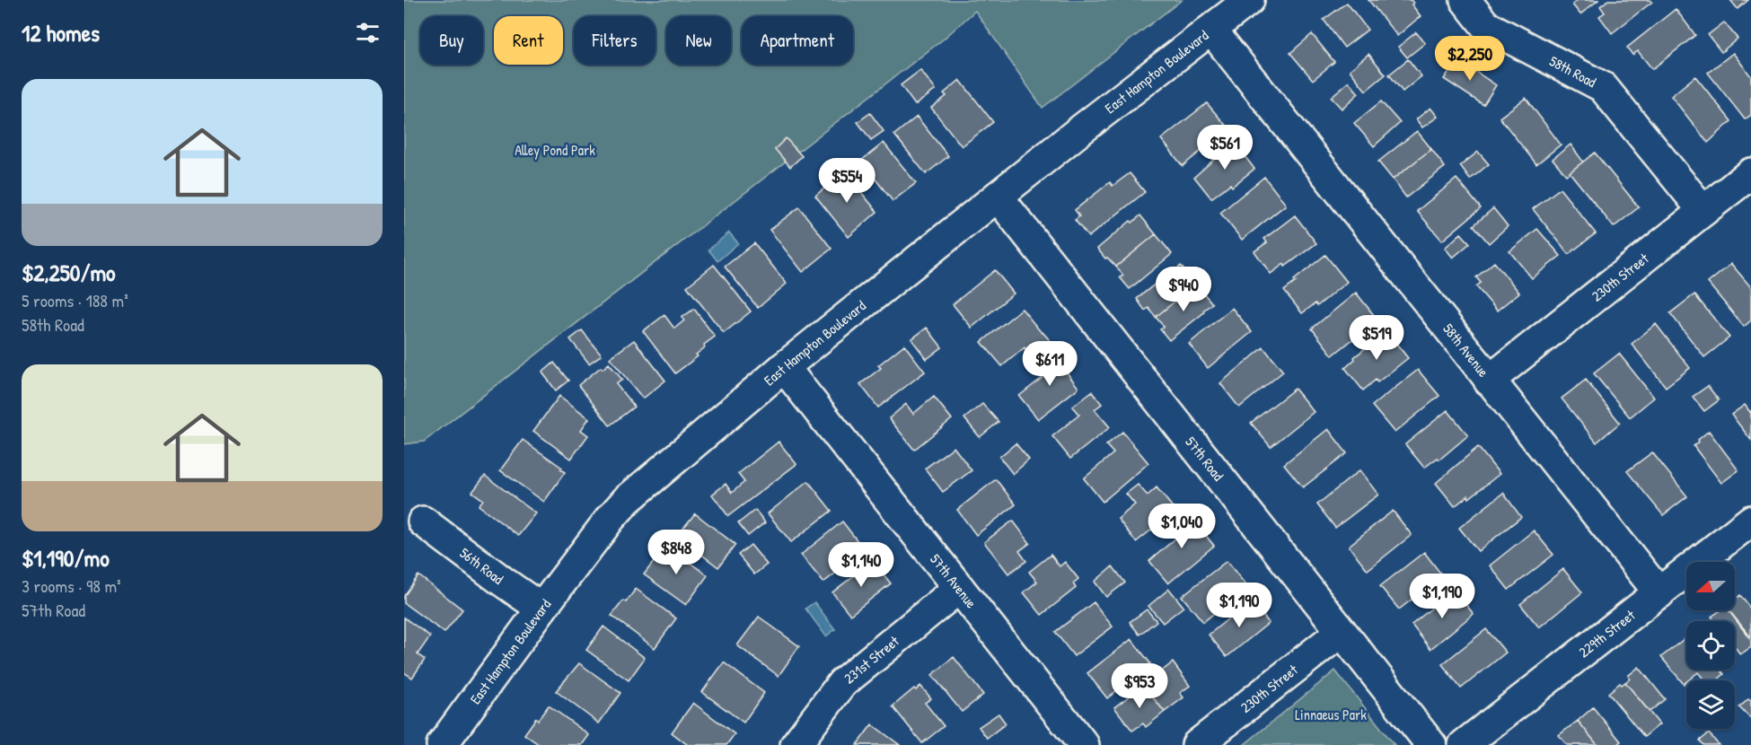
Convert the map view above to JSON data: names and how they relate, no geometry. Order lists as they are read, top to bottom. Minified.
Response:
{"streets":{"street":["58th Road","East Hampton Boulevard","230th Street","58th Avenue","57th Road","56th Road","57th Avenue","229th Street","231st Street"]},"crossings":[["58th Road","230th Street"],["East Hampton Boulevard","58th Avenue"],["East Hampton Boulevard","57th Road"],["East Hampton Boulevard","56th Road"],["East Hampton Boulevard","57th Avenue"],["230th Street","58th Avenue"],["230th Street","57th Road"],["58th Avenue","229th Street"],["57th Avenue","231st Street"]],"parks":["Alley Pond Park","Linnaeus Park"],"north":"left","page":{"heading":"12 homes","chip":["Buy","Rent","Filters","New","Apartment"],"price":["$2,250","$561","$554","$940","$519","$611","$1,040","$848","$1,140","$1,190","$1,190","$953"],"list":[{"name":"$2,250/mo","note":"5 rooms · 188 m² · 58th Road"},{"name":"$1,190/mo","note":"3 rooms · 98 m² · 57th Road"}]}}
